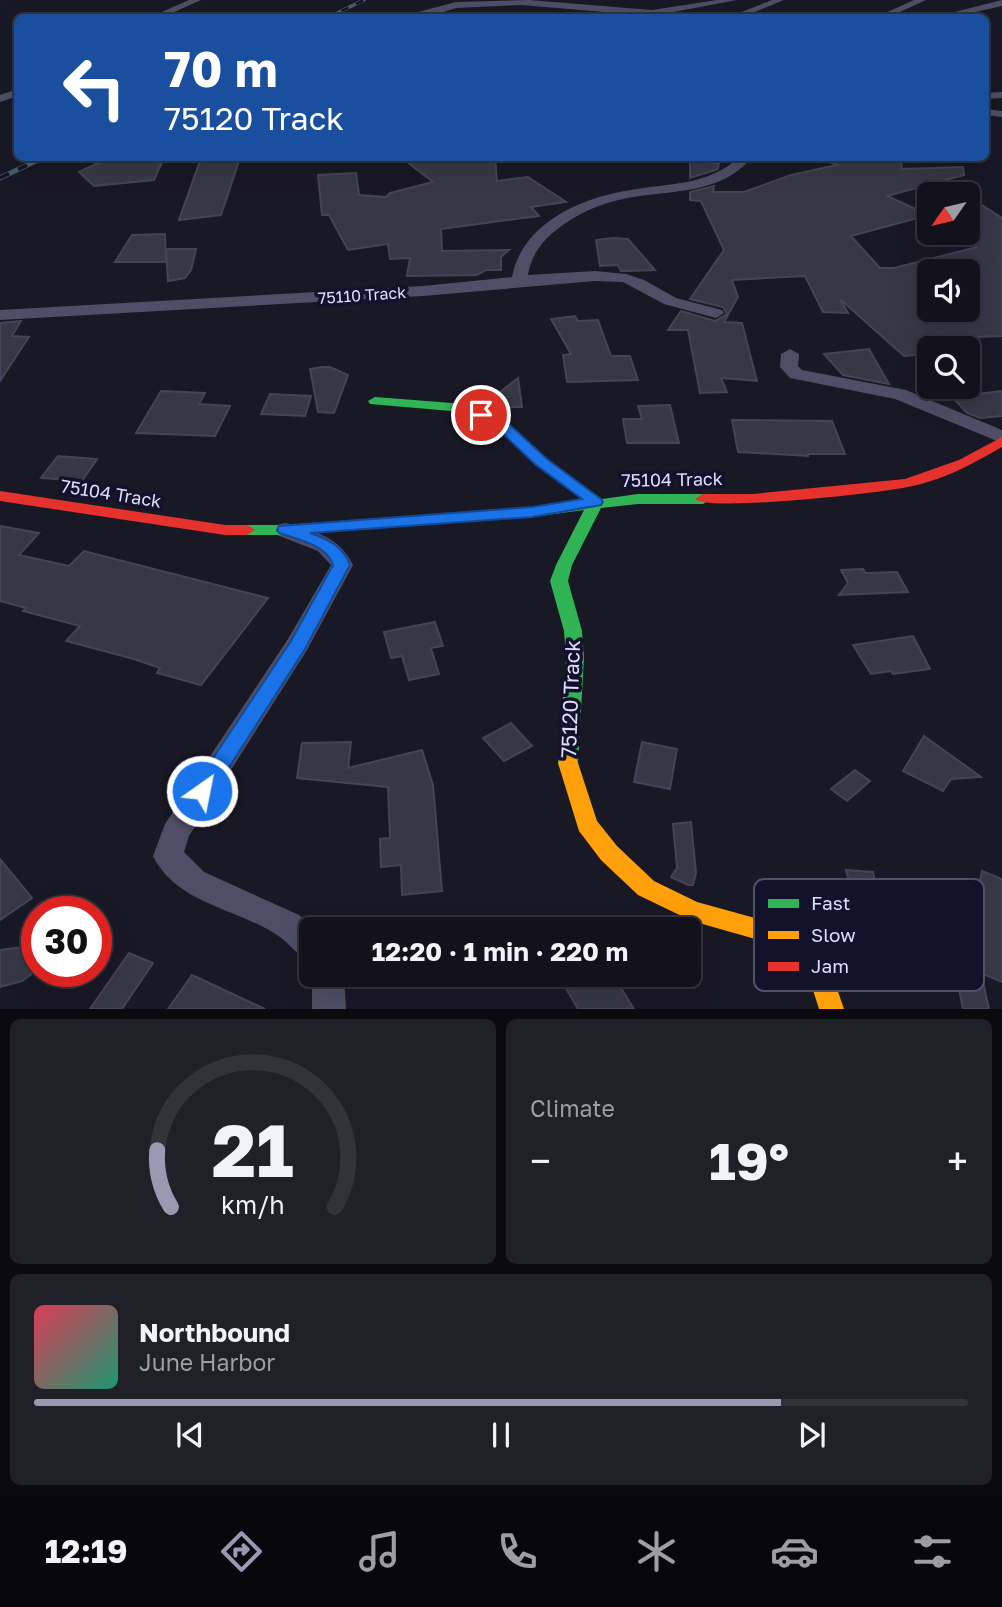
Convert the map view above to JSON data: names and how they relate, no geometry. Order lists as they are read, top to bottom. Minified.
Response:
{"streets":{"street":["75110 Track","75104 Track","75120 Track"]},"crossings":[["75104 Track","75120 Track"]],"legend":["Fast","Slow","Jam"],"north":"bottom left","page":{"turn":["70 m","75120 Track"],"limit":"30","trip":"12:20 · 1 min · 220 m","tile":"Climate","heat":["−","19°","+"],"song":["Northbound","June Harbor"],"tabs":"12:19","gauge":["21","km/h"]}}
